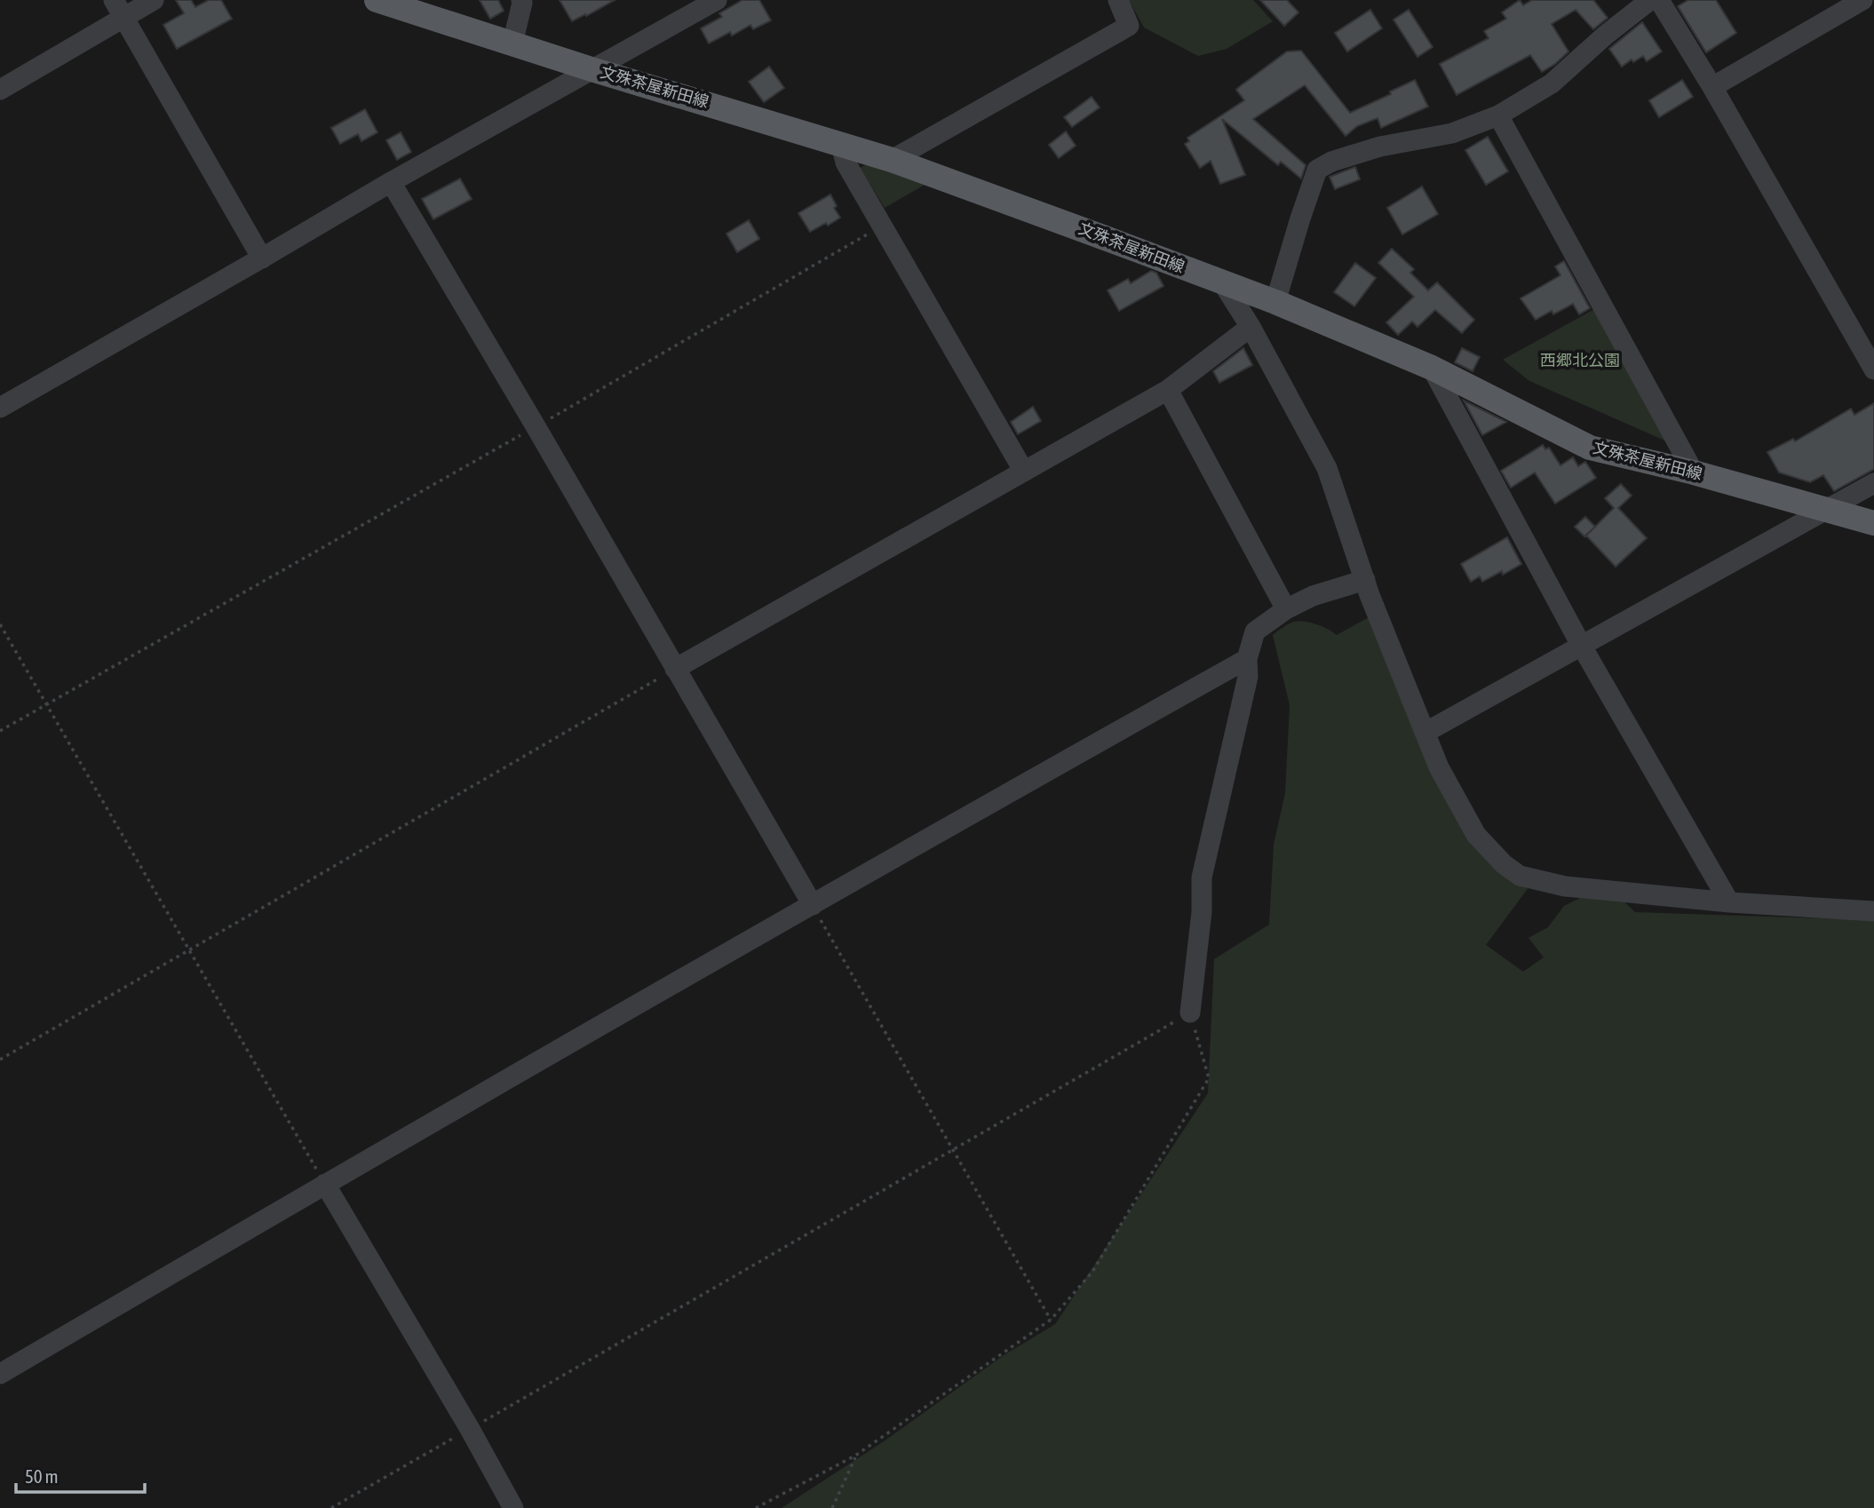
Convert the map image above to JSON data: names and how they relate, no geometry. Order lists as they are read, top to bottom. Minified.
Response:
{"streets":{"main road":["文殊茶屋新田線"]},"parks":["西郷北公園"],"scale_bar":"50 m"}
